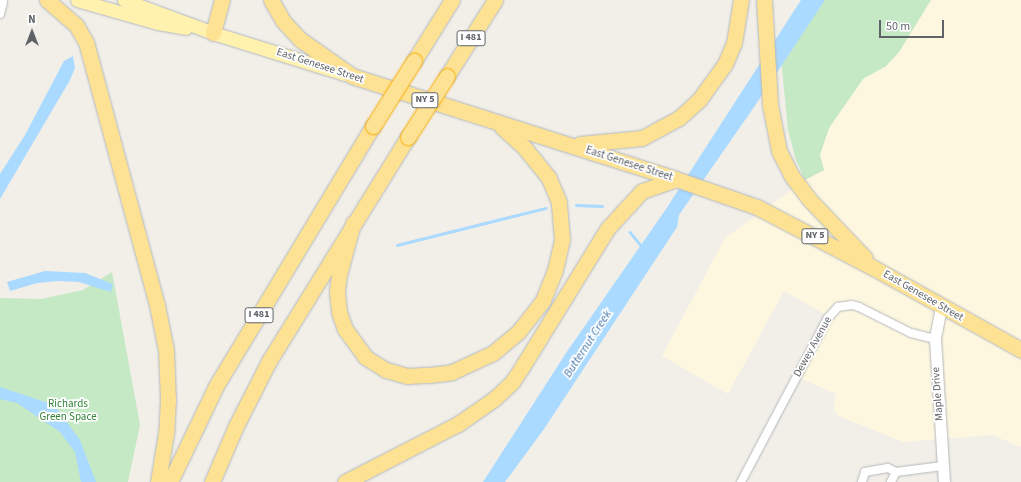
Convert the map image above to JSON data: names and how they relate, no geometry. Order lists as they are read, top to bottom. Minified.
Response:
{"streets":{"highway":["I 481","East Genesee Street","NY 5"],"street":["Dewey Avenue","Maple Drive"]},"crossings":[["East Genesee Street","Maple Drive"],["Dewey Avenue","Maple Drive"]],"water":["Butternut Creek"],"parks":["Richards Green Space"],"scale_bar":"50 m","north":"top"}
